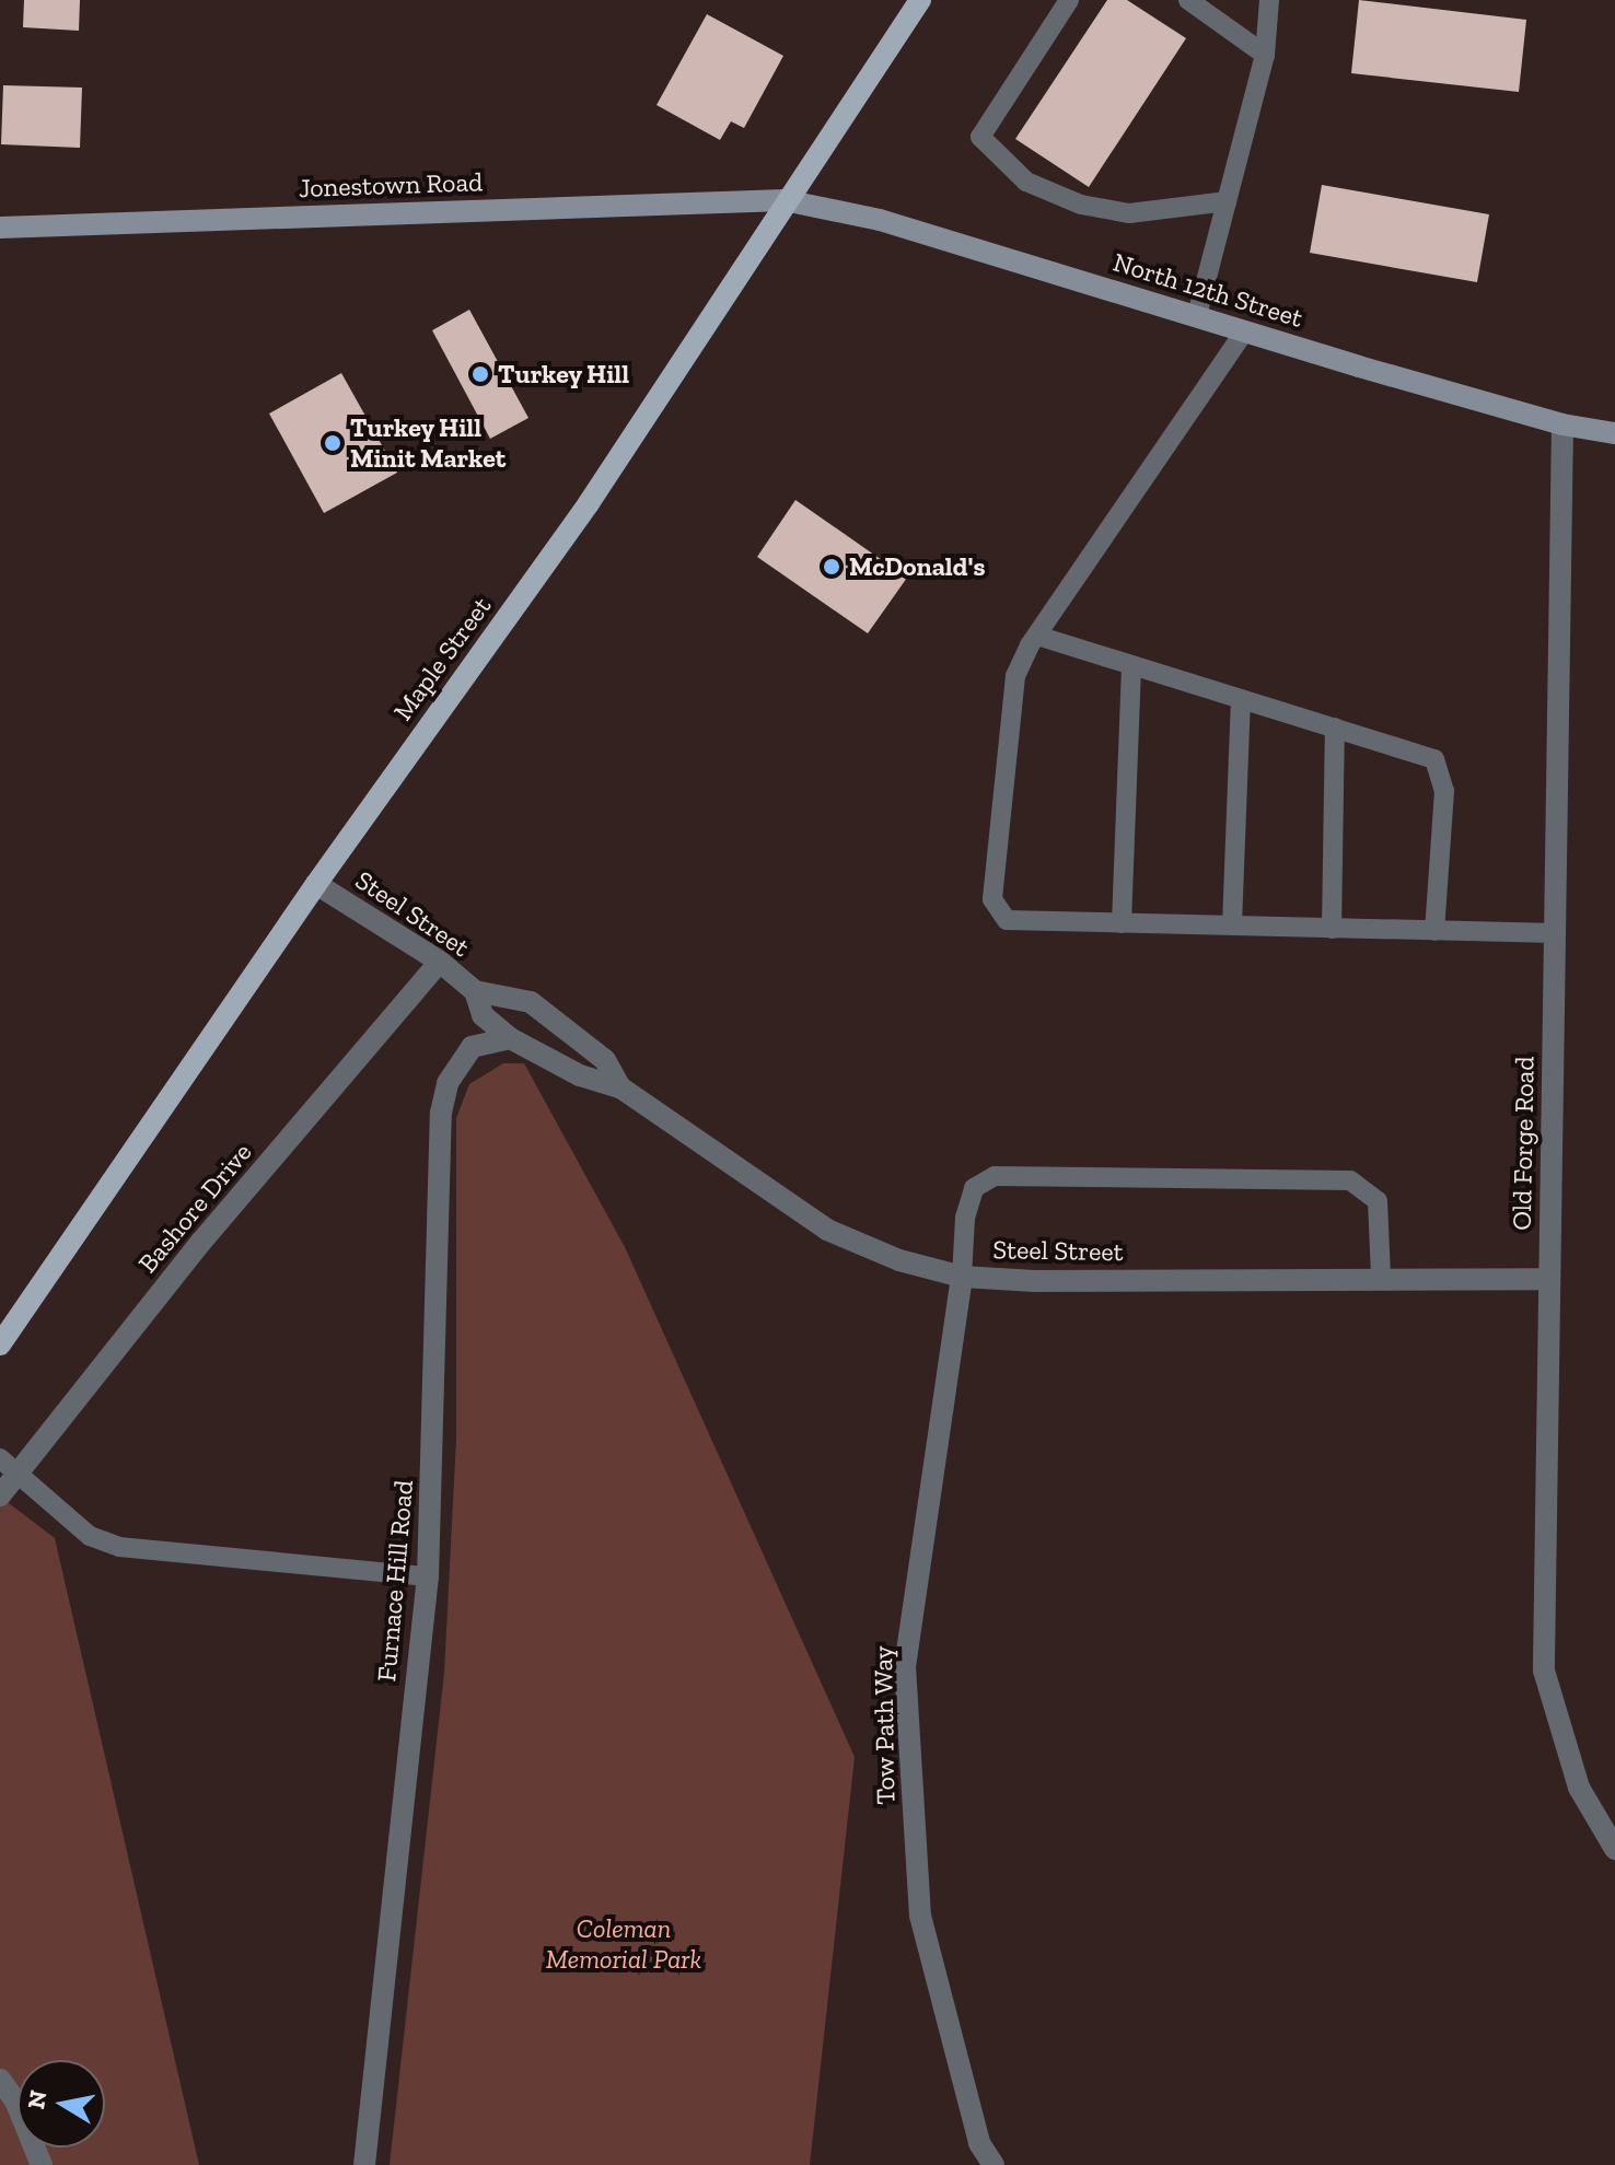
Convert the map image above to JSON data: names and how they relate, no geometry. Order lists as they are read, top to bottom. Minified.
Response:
{"streets":{"main road":["Jonestown Road","North 12th Street","Maple Street"],"street":["Steel Street","Old Forge Road","Bashore Drive","Furnace Hill Road","Tow Path Way"]},"crossings":[["Jonestown Road","North 12th Street"],["Jonestown Road","Maple Street"],["North 12th Street","Maple Street"],["North 12th Street","Old Forge Road"],["Maple Street","Steel Street"],["Steel Street","Old Forge Road"],["Steel Street","Bashore Drive"],["Steel Street","Furnace Hill Road"],["Steel Street","Tow Path Way"]],"parks":["Coleman Memorial Park"],"places":["Turkey Hill","Turkey Hill Minit Market","McDonald's"],"north":"left"}
